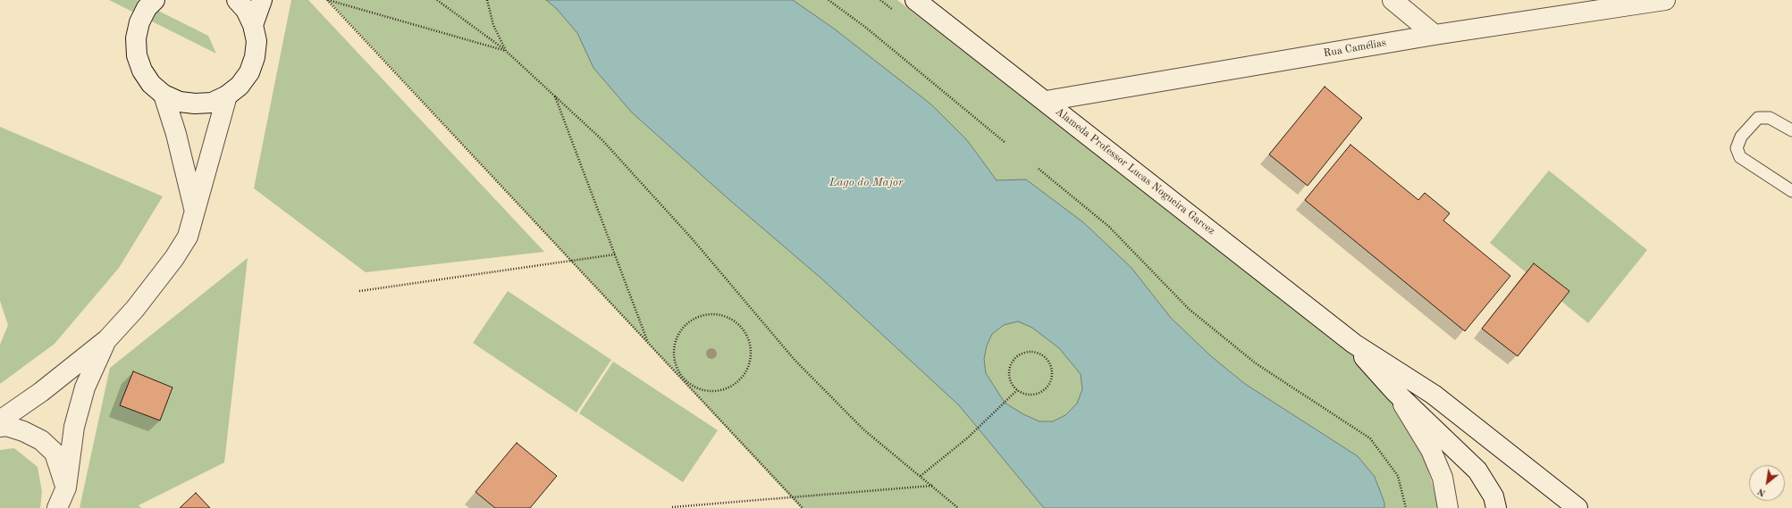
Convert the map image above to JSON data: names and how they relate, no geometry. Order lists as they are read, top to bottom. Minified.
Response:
{"streets":{"street":["Rua Camélias","Alameda Professor Lucas Nogueira Garcez"]},"crossings":[["Rua Camélias","Alameda Professor Lucas Nogueira Garcez"]],"water":["Lago do Major"],"north":"bottom left"}
